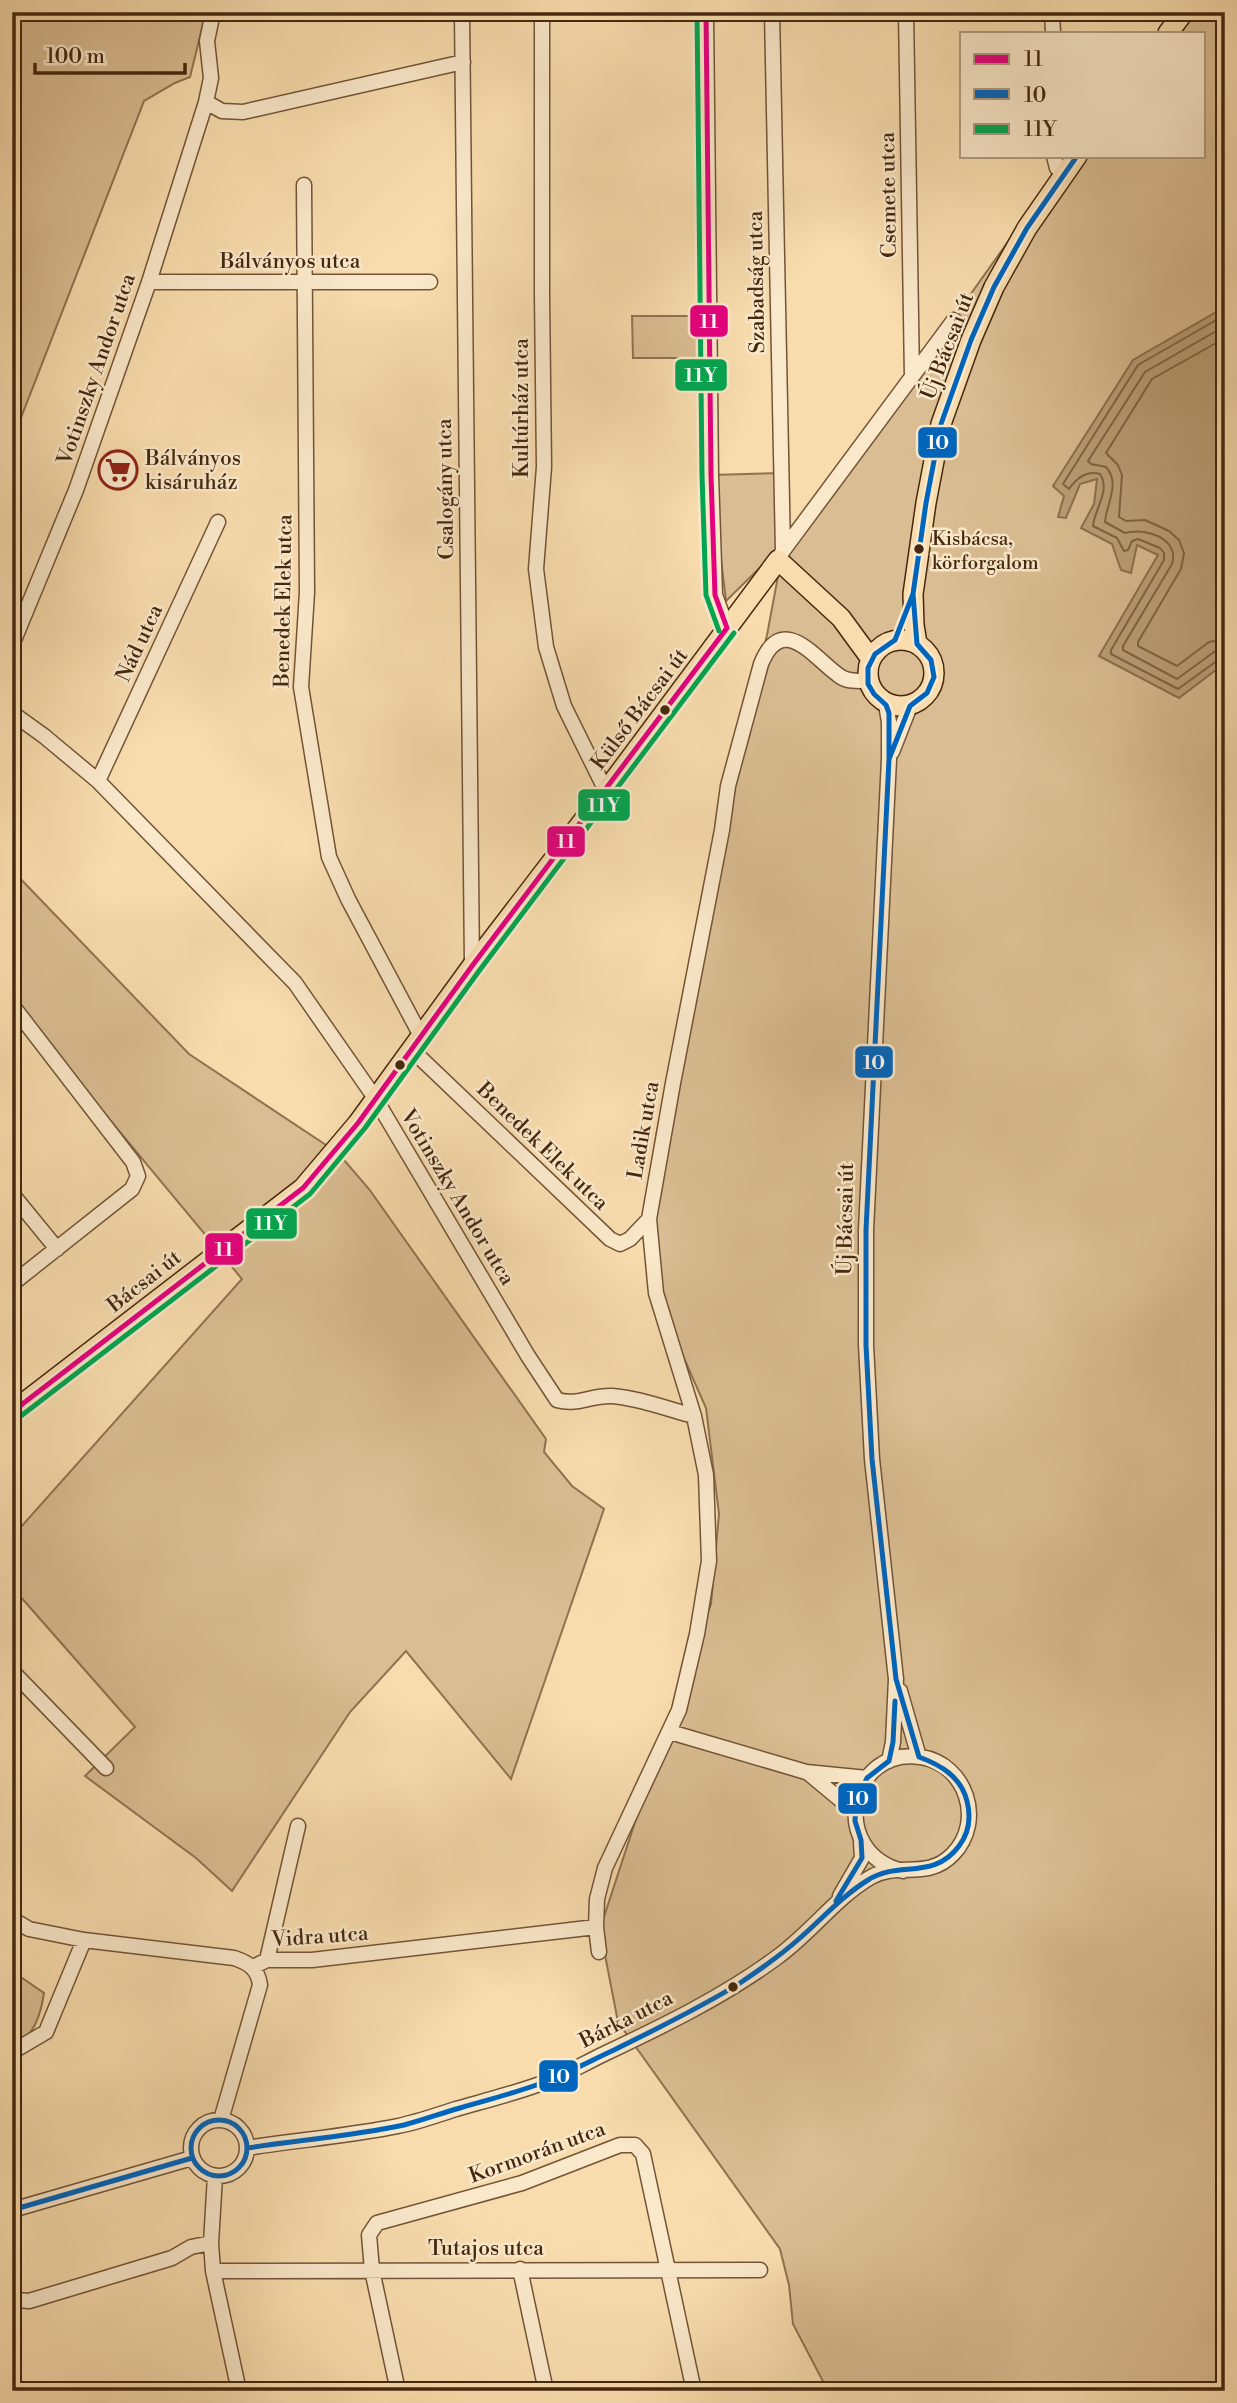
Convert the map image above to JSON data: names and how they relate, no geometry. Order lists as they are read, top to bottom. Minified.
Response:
{"streets":{"main road":["Új Bácsai út","Külső Bácsai út","Bácsai út"],"street":["Csemete utca","Bálványos utca","Szabadság utca","Votinszky Andor utca","Kultúrház utca","Csalogány utca","Benedek Elek utca","Nád utca","Ladik utca","Vidra utca","Bárka utca","Kormorán utca","Tutajos utca"]},"crossings":[["Csemete utca","Külső Bácsai út"],["Bálványos utca","Votinszky Andor utca"],["Bálványos utca","Benedek Elek utca"],["Szabadság utca","Külső Bácsai út"],["Új Bácsai út","Ladik utca"],["Votinszky Andor utca","Nád utca"],["Votinszky Andor utca","Külső Bácsai út"],["Votinszky Andor utca","Ladik utca"],["Kultúrház utca","Külső Bácsai út"],["Csalogány utca","Külső Bácsai út"],["Benedek Elek utca","Külső Bácsai út"],["Benedek Elek utca","Ladik utca"],["Külső Bácsai út","Bácsai út"],["Ladik utca","Vidra utca"],["Kormorán utca","Tutajos utca"]],"places":{"supermarket":["Bálványos kisáruház"],"other":["Kisbácsa, körforgalom"]},"lines":["transit line 11","transit line 11Y","transit line 10"],"legend":["11","10","11Y"],"scale_bar":"100 m"}
